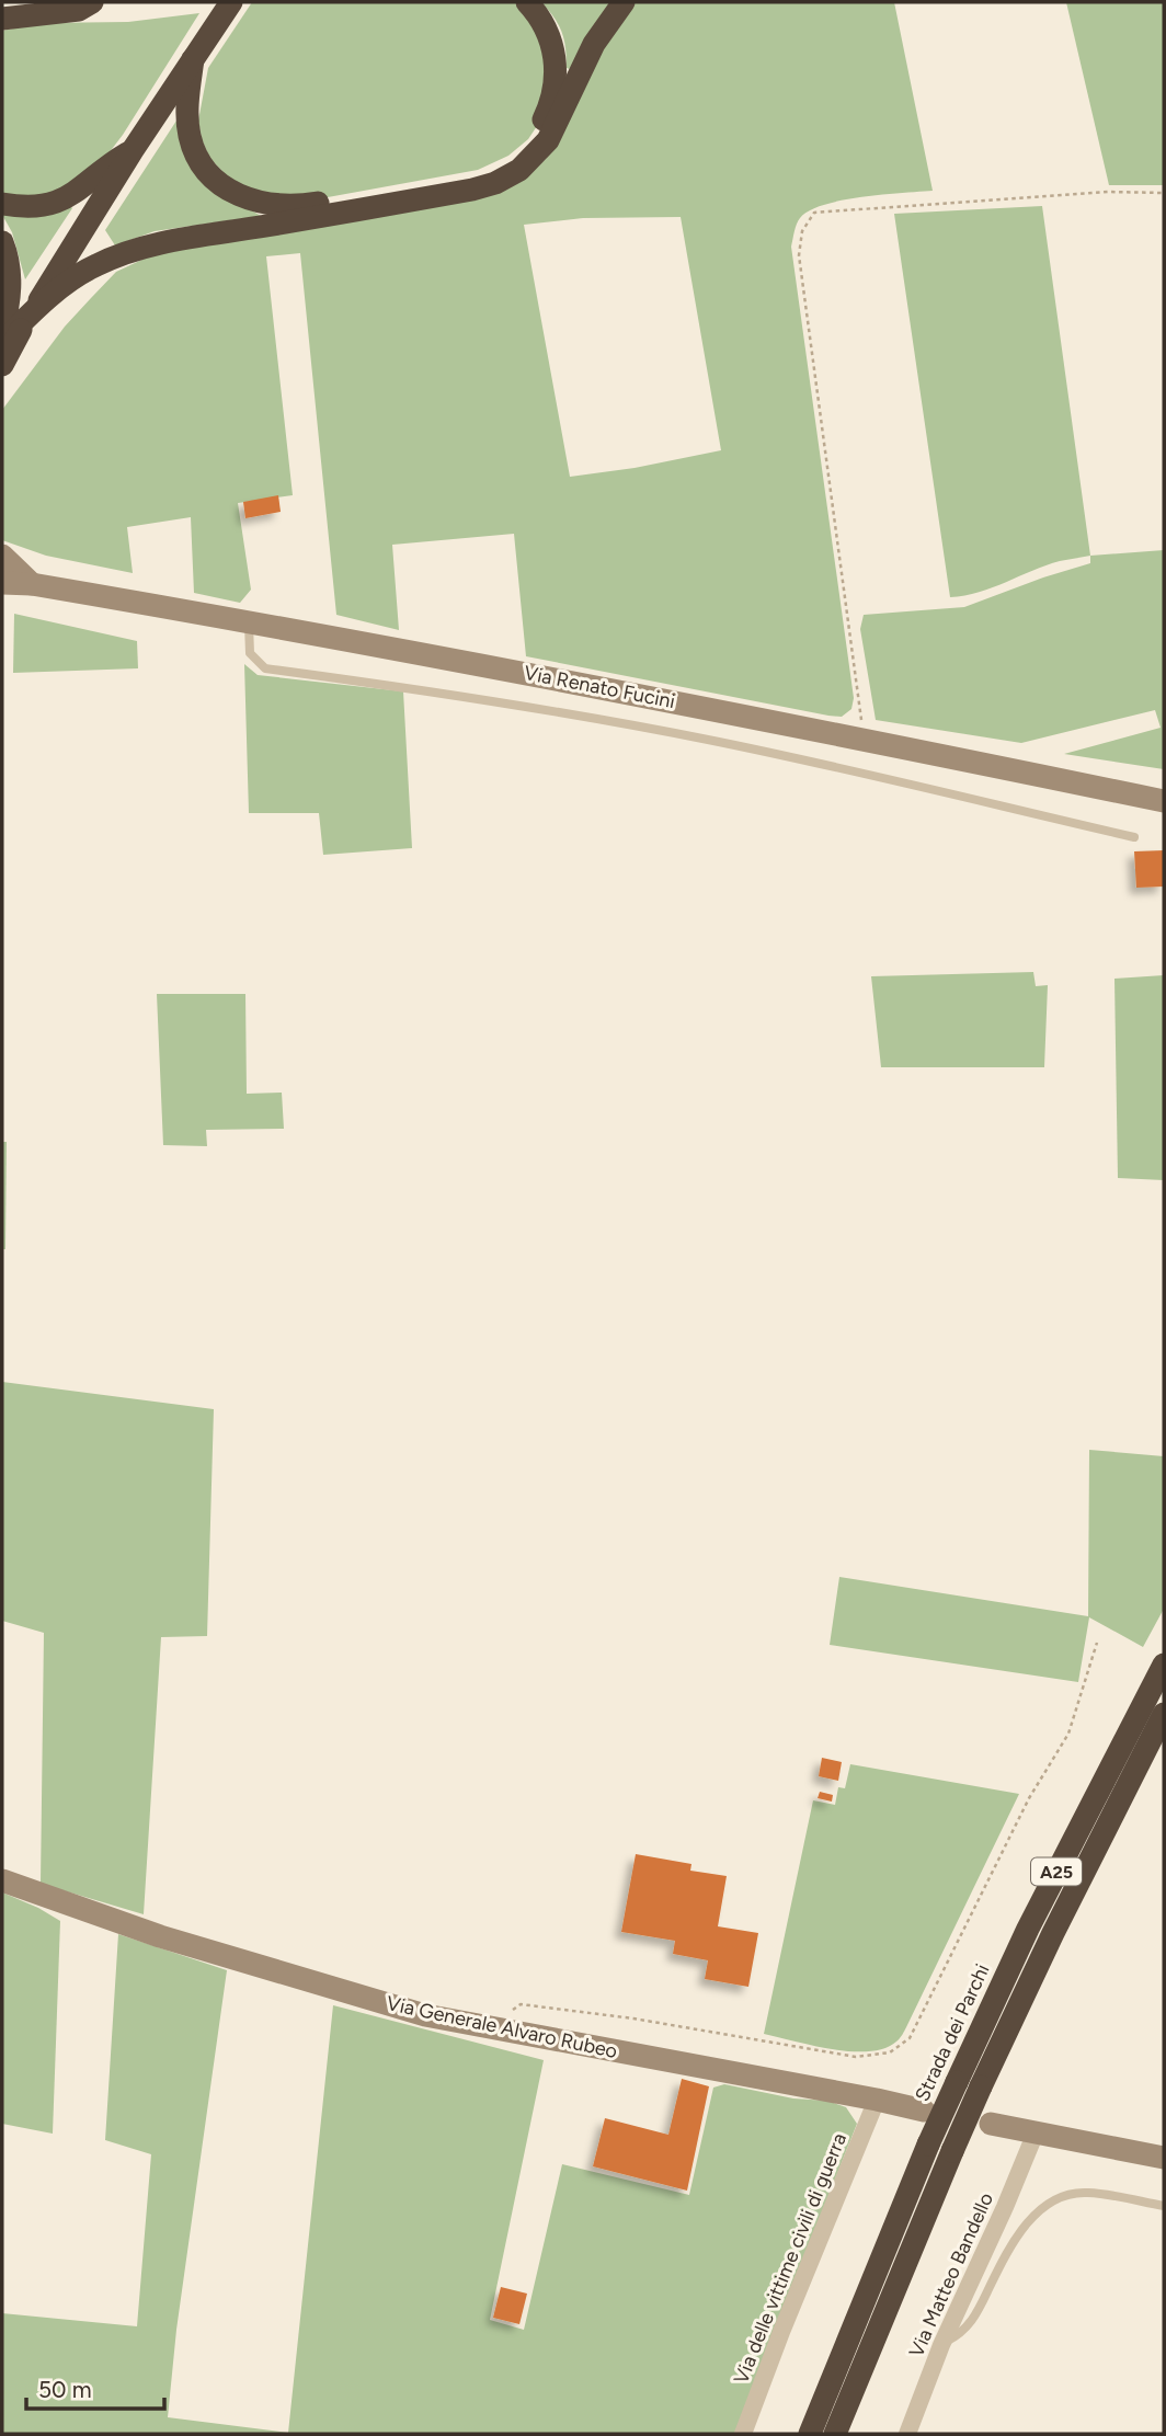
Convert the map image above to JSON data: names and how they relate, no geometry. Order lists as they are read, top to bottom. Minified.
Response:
{"streets":{"highway":["A25","Strada dei Parchi"],"street":["Via Renato Fucini","Via Generale Alvaro Rubeo","Via delle vittime civili di guerra","Via Matteo Bandello"]},"crossings":[["Via Generale Alvaro Rubeo","Via delle vittime civili di guerra"]],"scale_bar":"50 m"}
